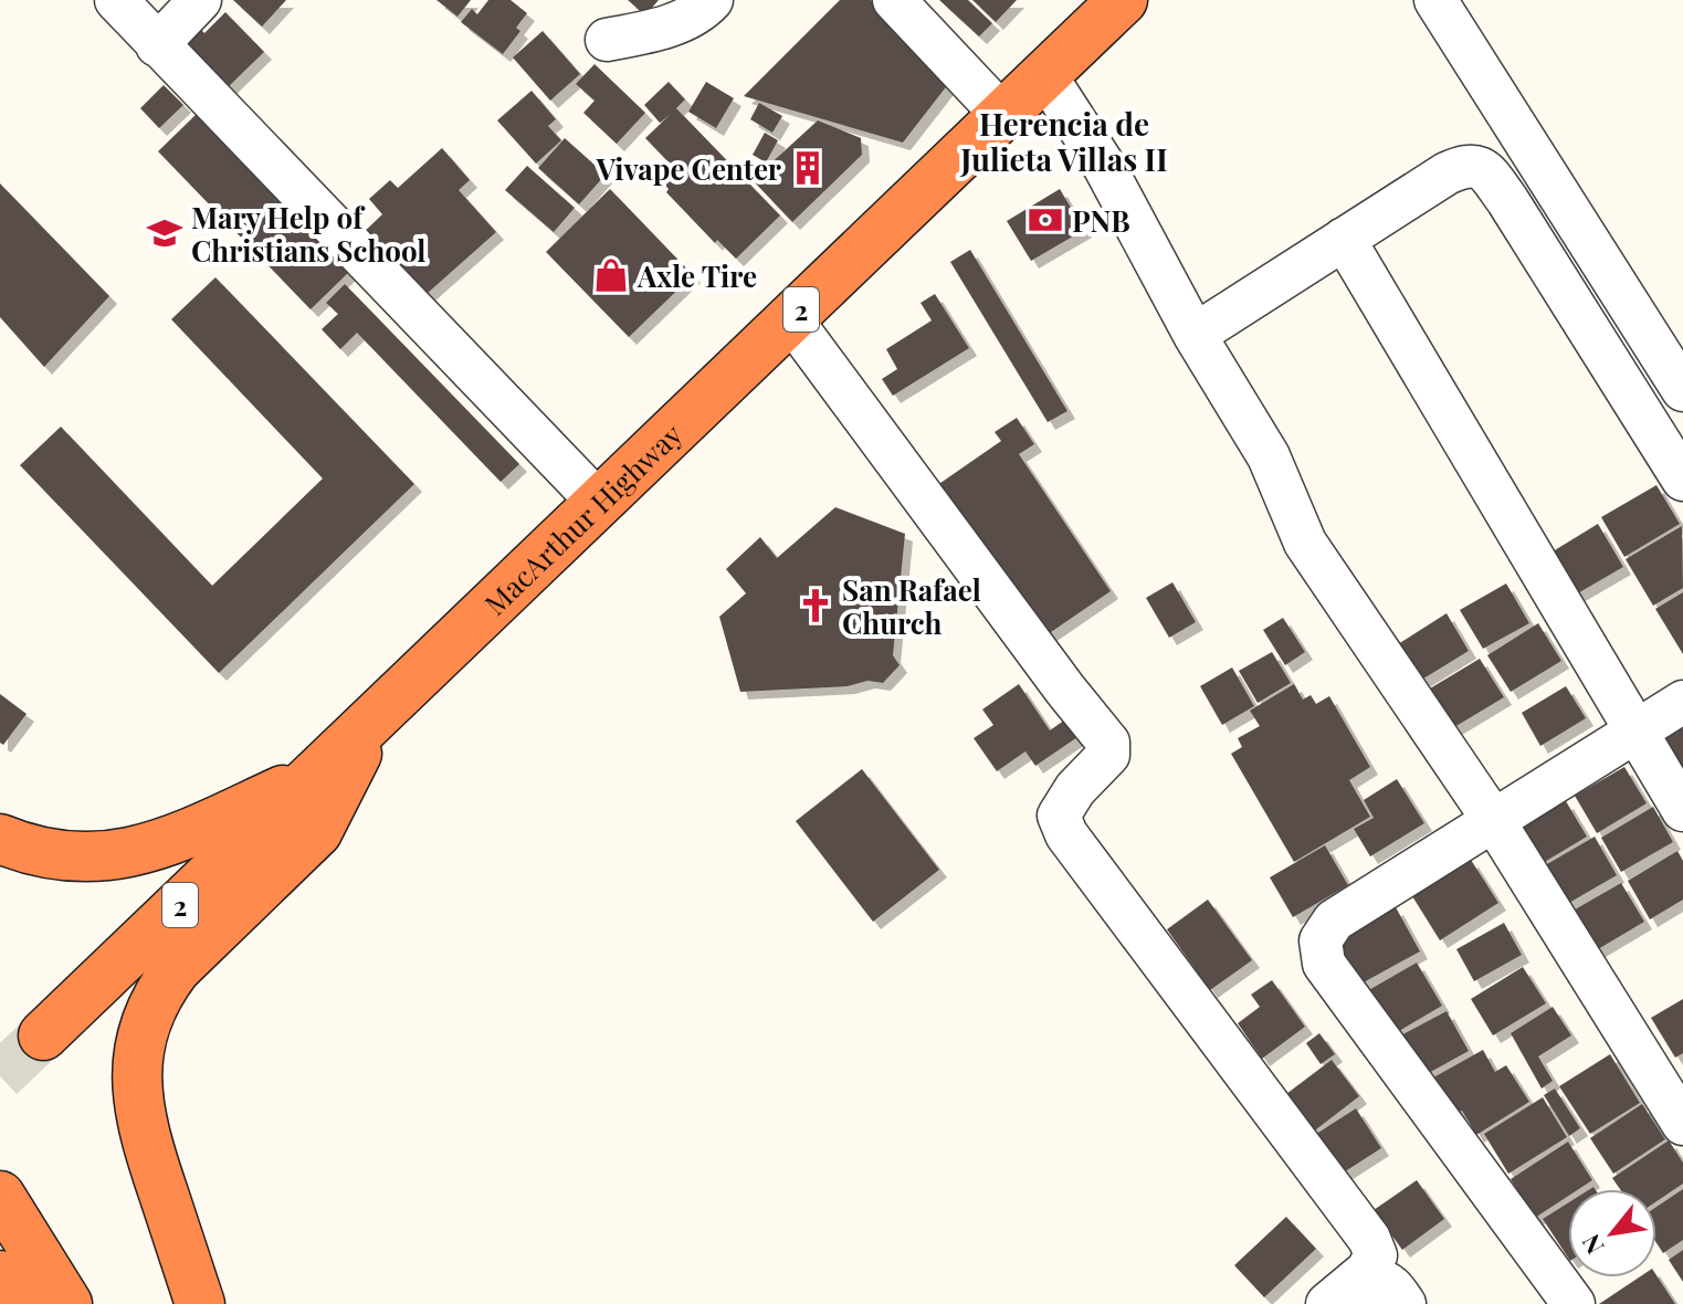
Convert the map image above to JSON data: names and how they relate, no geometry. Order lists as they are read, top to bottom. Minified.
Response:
{"streets":{"highway":["2","MacArthur Highway"]},"districts":["Herencia de Julieta Villas II"],"places":{"building":["Vivape Center"],"bank":["PNB"],"school or university":["Mary Help of Christians School"],"shop":["Axle Tire"],"church":["San Rafael Church"]},"north":"bottom left"}
